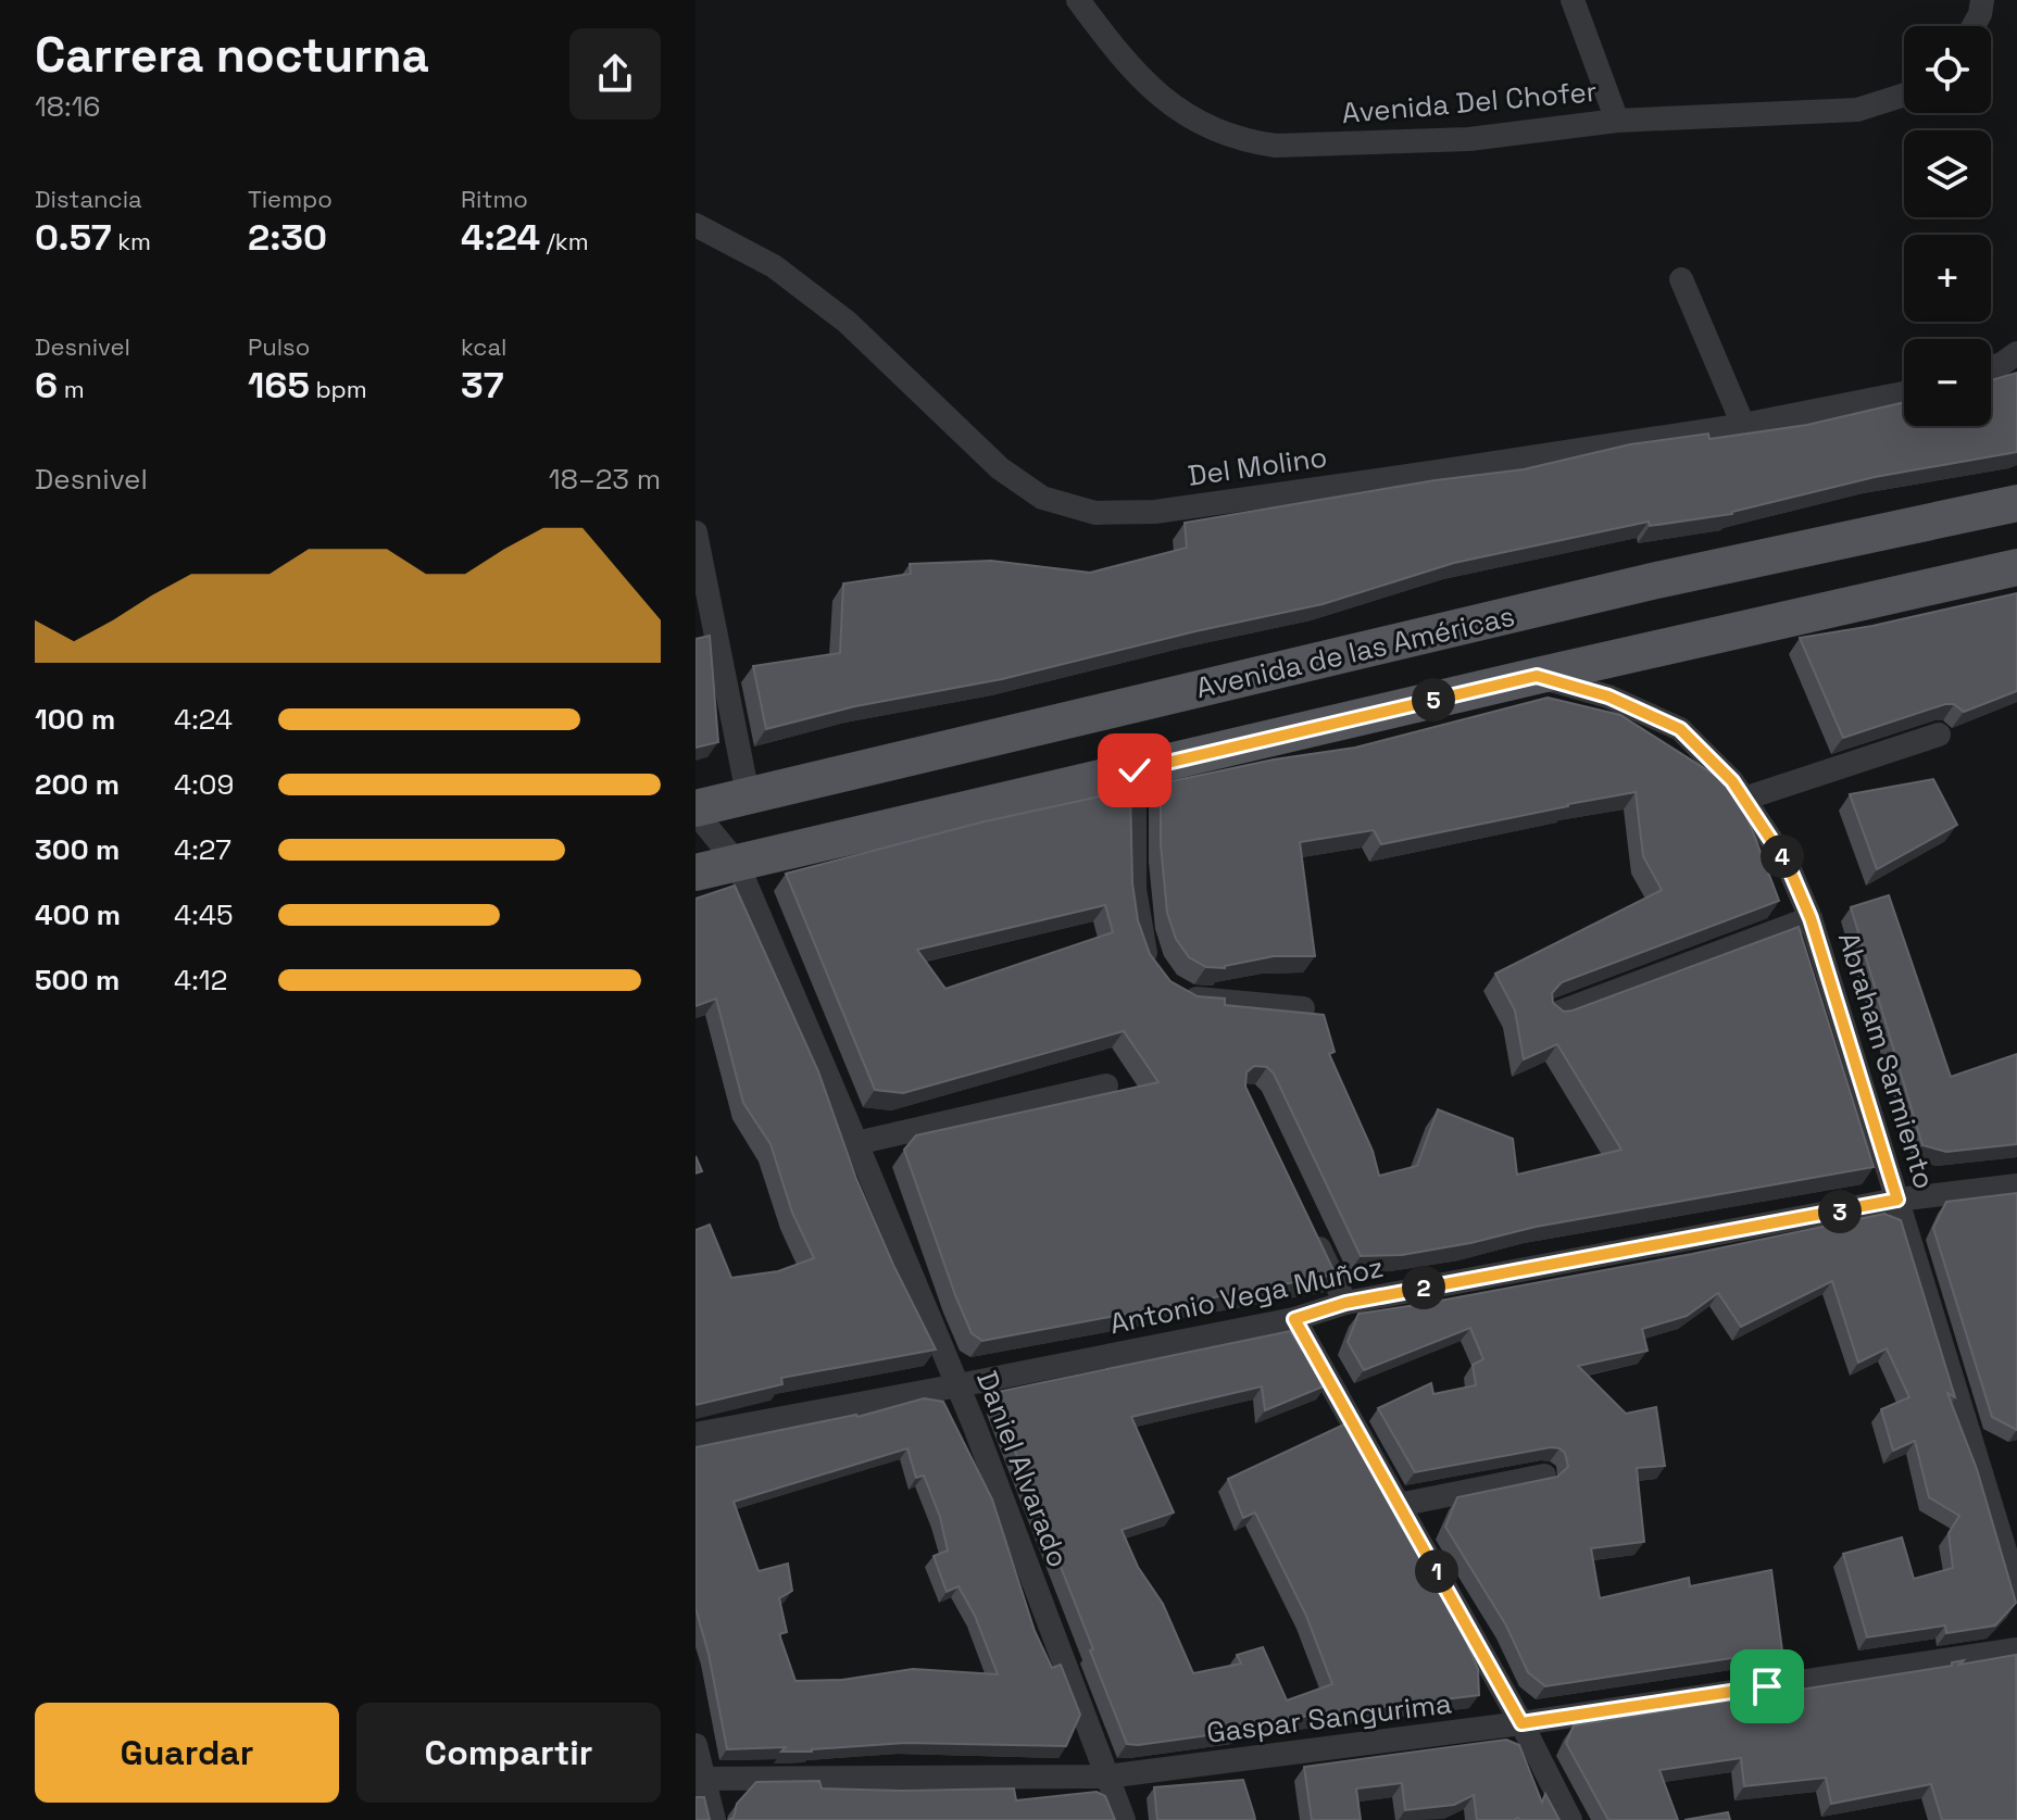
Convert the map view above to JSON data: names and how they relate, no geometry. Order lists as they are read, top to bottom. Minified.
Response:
{"streets":{"main road":["Avenida de las Américas"],"street":["Avenida Del Chofer","Del Molino","Abraham Sarmiento","Antonio Vega Muñoz","Daniel Alvarado","Gaspar Sangurima"]},"crossings":[["Avenida de las Américas","Daniel Alvarado"],["Abraham Sarmiento","Antonio Vega Muñoz"],["Antonio Vega Muñoz","Daniel Alvarado"],["Daniel Alvarado","Gaspar Sangurima"]],"page":{"heading":["Carrera nocturna","18:16"],"map_buttons":["+","−"],"stats":[["Distancia","0.57 km"],["Tiempo","2:30"],["Ritmo","4:24 /km"],["Desnivel","6 m"],["Pulso","165 bpm"],["kcal","37"]],"chart":["Desnivel","18–23 m"],"pins":["5","4","3","2","1"],"list":[{"name":"100 m","note":"4:24"},{"name":"200 m","note":"4:09"},{"name":"300 m","note":"4:27"},{"name":"400 m","note":"4:45"},{"name":"500 m","note":"4:12"}],"buttons":["Guardar","Compartir"]}}
